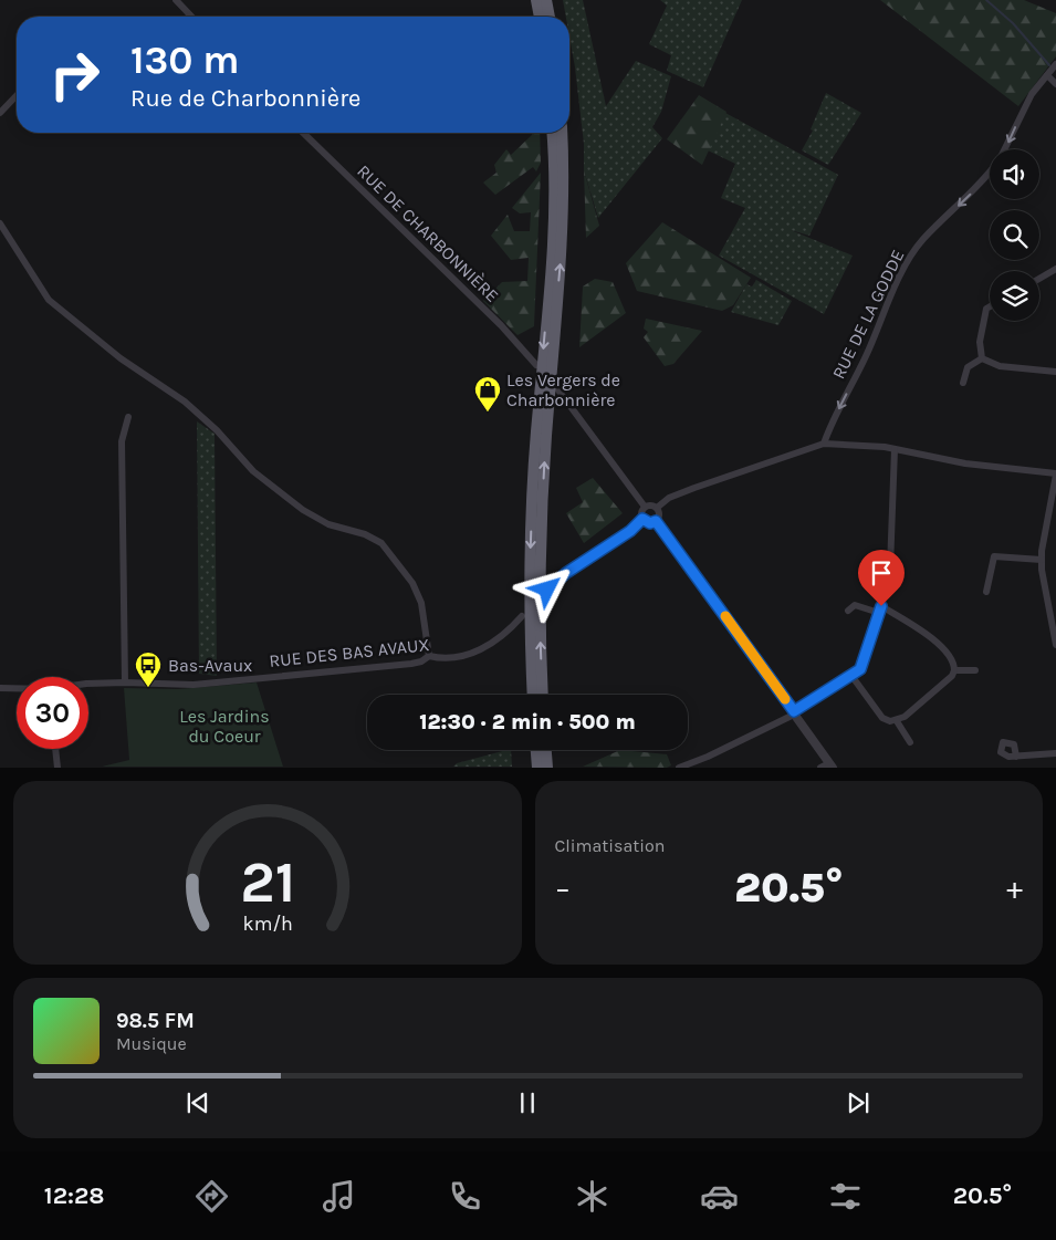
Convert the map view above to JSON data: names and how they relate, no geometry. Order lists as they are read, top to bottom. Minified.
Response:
{"streets":{"street":["RUE DE CHARBONNIÈRE","RUE DE LA GODDE","RUE DES BAS AVAUX"]},"one_way":["RUE DE LA GODDE"],"parks":["Les Jardins du Coeur"],"places":{"shop":["Les Vergers de Charbonnière"],"bus stop":["Bas-Avaux"]},"page":{"turn":["130 m","Rue de Charbonnière"],"limit":"30","trip":"12:30 · 2 min · 500 m","tile":"Climatisation","heat":["−","20.5°","+"],"song":["98.5 FM","Musique"],"tabs":["12:28","20.5°"],"gauge":["21","km/h"]}}
